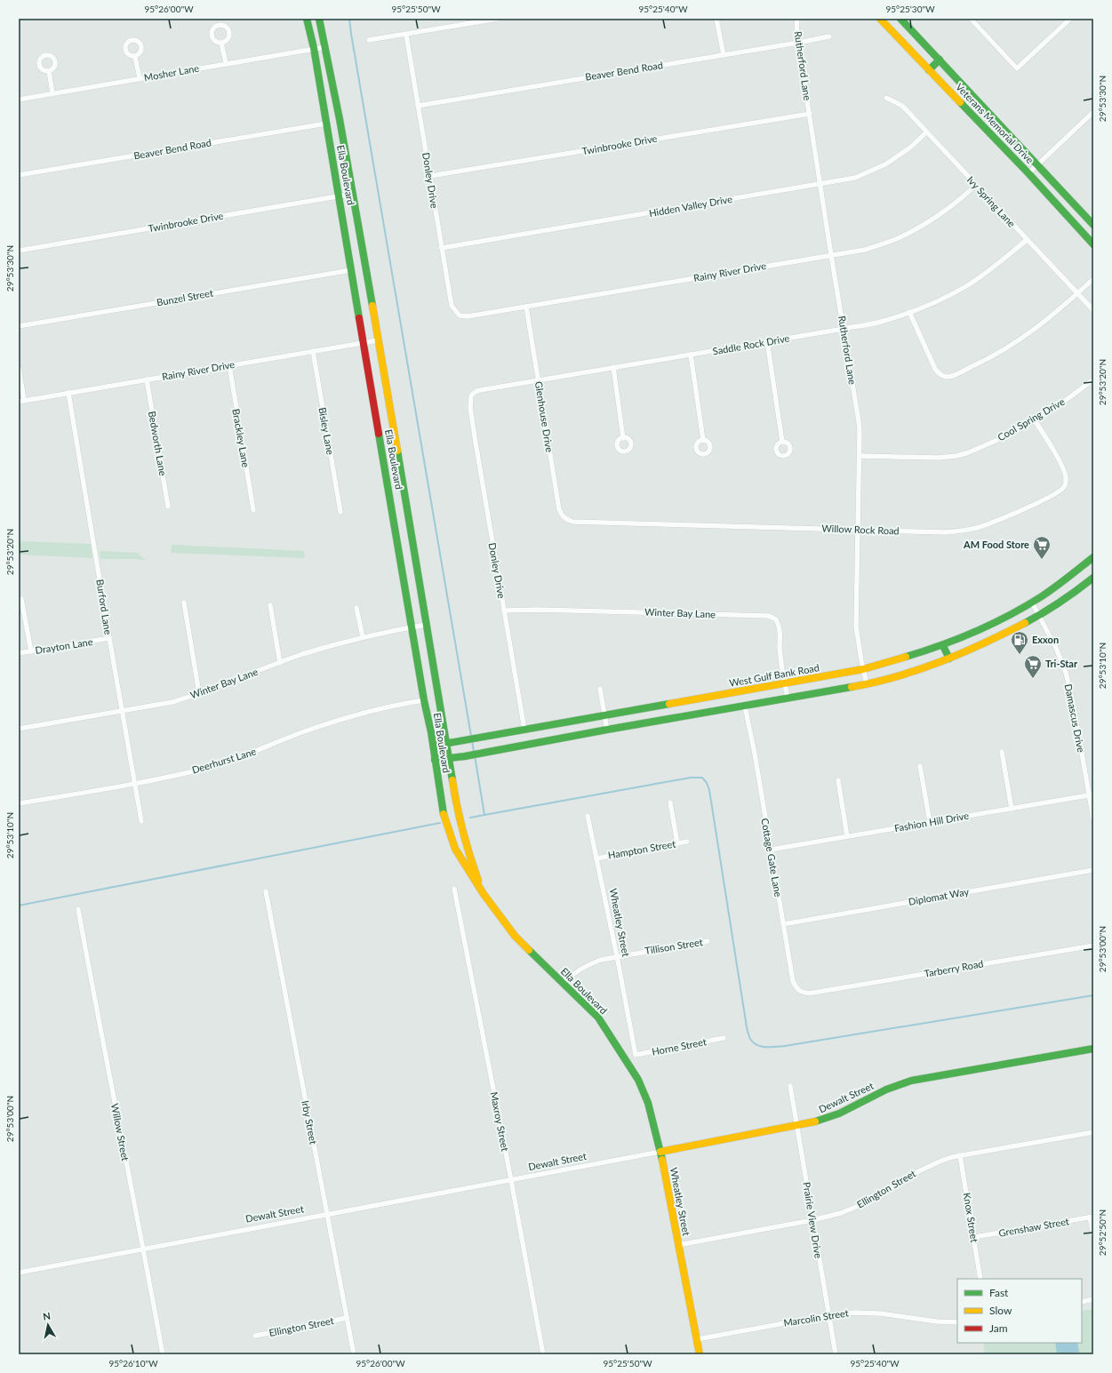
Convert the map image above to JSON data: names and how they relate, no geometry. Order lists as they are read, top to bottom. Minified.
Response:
{"streets":{"main road":["Veterans Memorial Drive","Ella Boulevard","West Gulf Bank Road","Wheatley Street","Dewalt Street"],"street":["Rutherford Lane","Beaver Bend Road","Mosher Lane","Twinbrooke Drive","Donley Drive","Ivy Spring Lane","Hidden Valley Drive","Rainy River Drive","Bunzel Street","Saddle Rock Drive","Glenhouse Drive","Cool Spring Drive","Bisley Lane","Brackley Lane","Bedworth Lane","Willow Rock Road","Burford Lane","Winter Bay Lane","Drayton Lane","Damascus Drive","Deerhurst Lane","Fashion Hill Drive","Hampton Street","Cottage Gate Lane","Diplomat Way","Tillison Street","Tarberry Road","Horne Street","Maxroy Street","Irby Street","Willow Street","Ellington Street","Knox Street","Prairie View Drive","Grenshaw Street","Marcolin Street"]},"crossings":[["Rutherford Lane","Beaver Bend Road"],["Rutherford Lane","Twinbrooke Drive"],["Rutherford Lane","Hidden Valley Drive"],["Rutherford Lane","Rainy River Drive"],["Rutherford Lane","Saddle Rock Drive"],["Rutherford Lane","Cool Spring Drive"],["Rutherford Lane","Willow Rock Road"],["Rutherford Lane","West Gulf Bank Road"],["Beaver Bend Road","Ella Boulevard"],["Beaver Bend Road","Donley Drive"],["Mosher Lane","Ella Boulevard"],["Twinbrooke Drive","Ella Boulevard"],["Twinbrooke Drive","Donley Drive"],["Ella Boulevard","Rainy River Drive"],["Ella Boulevard","Bunzel Street"],["Ella Boulevard","Winter Bay Lane"],["Ella Boulevard","West Gulf Bank Road"],["Ella Boulevard","Deerhurst Lane"],["Ella Boulevard","Wheatley Street"],["Ella Boulevard","Tillison Street"],["Donley Drive","Hidden Valley Drive"],["Donley Drive","Rainy River Drive"],["Donley Drive","Saddle Rock Drive"],["Donley Drive","Winter Bay Lane"],["Donley Drive","West Gulf Bank Road"],["Ivy Spring Lane","Hidden Valley Drive"],["Ivy Spring Lane","Rainy River Drive"],["Ivy Spring Lane","Saddle Rock Drive"],["Rainy River Drive","Glenhouse Drive"],["Rainy River Drive","Bisley Lane"],["Rainy River Drive","Brackley Lane"],["Rainy River Drive","Bedworth Lane"],["Rainy River Drive","Burford Lane"],["Saddle Rock Drive","Glenhouse Drive"],["Glenhouse Drive","Willow Rock Road"],["Cool Spring Drive","Willow Rock Road"],["Burford Lane","Winter Bay Lane"],["Burford Lane","Drayton Lane"],["Burford Lane","Deerhurst Lane"],["Winter Bay Lane","West Gulf Bank Road"],["West Gulf Bank Road","Damascus Drive"],["Damascus Drive","Fashion Hill Drive"],["Fashion Hill Drive","Cottage Gate Lane"],["Hampton Street","Wheatley Street"],["Cottage Gate Lane","Diplomat Way"],["Cottage Gate Lane","Tarberry Road"],["Wheatley Street","Tillison Street"],["Wheatley Street","Horne Street"],["Wheatley Street","Dewalt Street"],["Wheatley Street","Ellington Street"],["Wheatley Street","Marcolin Street"],["Dewalt Street","Maxroy Street"],["Dewalt Street","Irby Street"],["Dewalt Street","Willow Street"],["Dewalt Street","Prairie View Drive"],["Irby Street","Ellington Street"],["Ellington Street","Knox Street"],["Ellington Street","Prairie View Drive"],["Knox Street","Grenshaw Street"],["Prairie View Drive","Marcolin Street"]],"places":{"supermarket":["AM Food Store","Tri-Star"],"fuel station":["Exxon"]},"legend":["Fast","Slow","Jam"],"north":"top","coordinates":["95°26'00\"W","95°25'50\"W","95°25'40\"W","95°25'30\"W","29°53'30\"N","29°53'20\"N","29°53'10\"N","29°53'00\"N","29°52'50\"N","95°26'10\"W"]}
